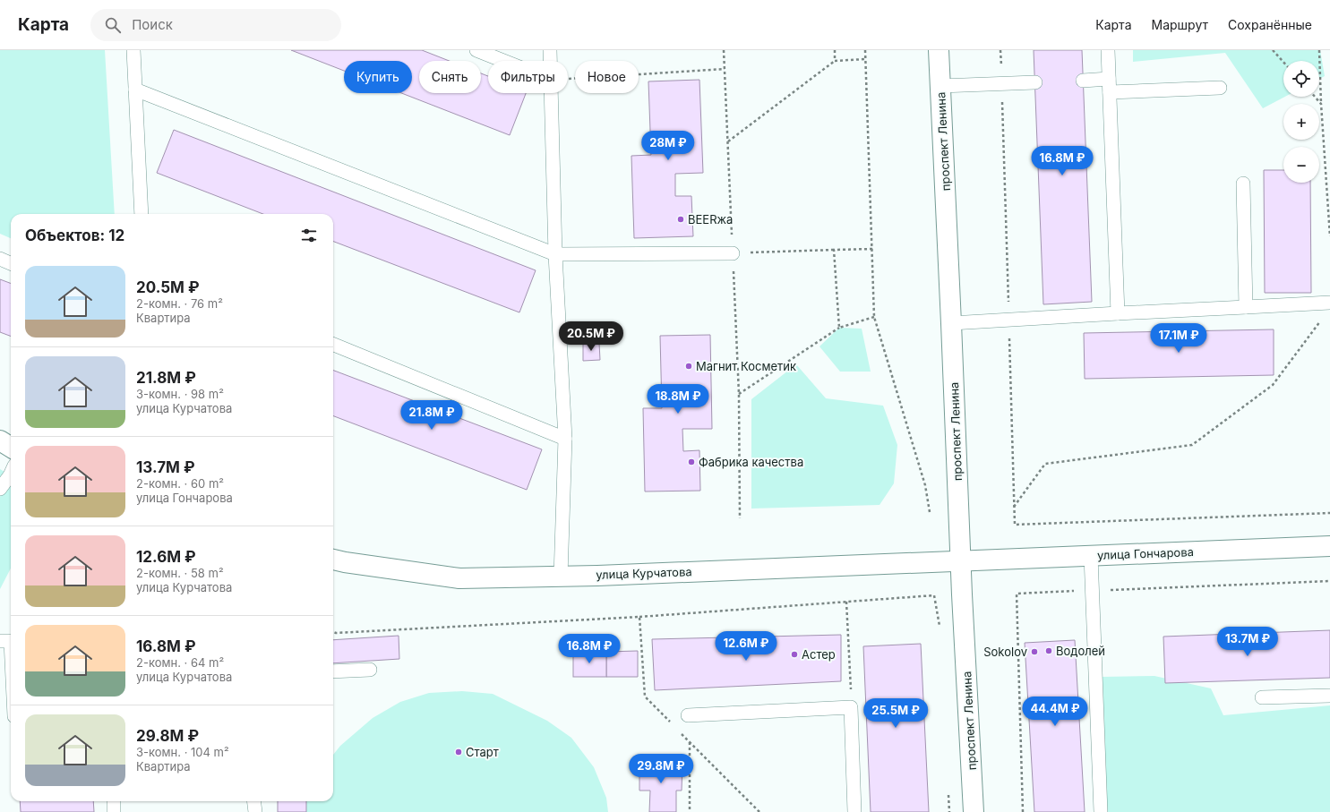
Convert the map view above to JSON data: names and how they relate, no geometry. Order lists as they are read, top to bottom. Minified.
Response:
{"streets":{"street":["проспект Ленина","улица Гончарова","улица Курчатова"]},"crossings":[["проспект Ленина","улица Гончарова"],["проспект Ленина","улица Курчатова"],["улица Гончарова","улица Курчатова"]],"places":["BEERжа","Магнит Косметик","Фабрика качества","Водолей","Sokolov","Астер","Старт"],"page":{"header":"Карта","search":"Поиск","nav":["Карта","Маршрут","Сохранённые"],"map_buttons":["+","−"],"chip":["Купить","Снять","Фильтры","Новое"],"price":["28M ₽","16.8M ₽","20.5M ₽","17.1M ₽","18.8M ₽","21.8M ₽","13.7M ₽","12.6M ₽","16.8M ₽","44.4M ₽","25.5M ₽","29.8M ₽"],"heading":"Объектов: 12","list":[{"name":"20.5M ₽","note":"2-комн. · 76 m² · Квартира"},{"name":"21.8M ₽","note":"3-комн. · 98 m² · улица Курчатова"},{"name":"13.7M ₽","note":"2-комн. · 60 m² · улица Гончарова"},{"name":"12.6M ₽","note":"2-комн. · 58 m² · улица Курчатова"},{"name":"16.8M ₽","note":"2-комн. · 64 m² · улица Курчатова"},{"name":"29.8M ₽","note":"3-комн. · 104 m² · Квартира"}]}}
